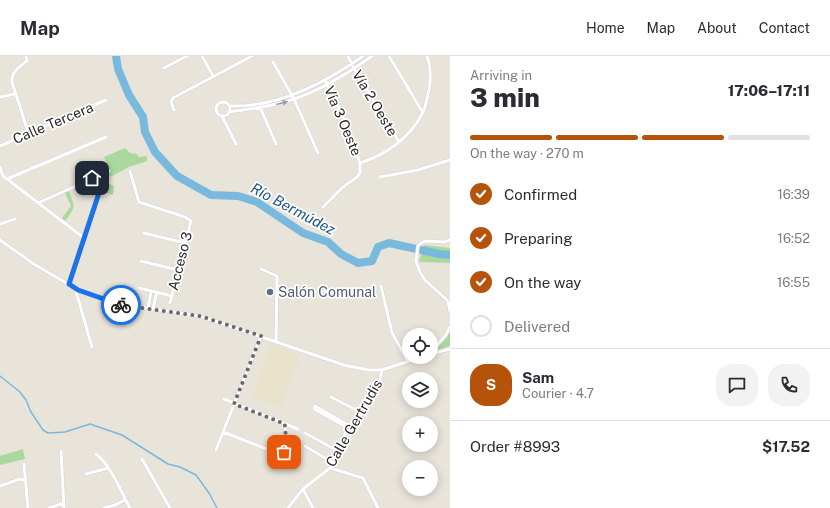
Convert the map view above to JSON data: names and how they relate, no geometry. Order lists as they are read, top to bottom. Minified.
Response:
{"streets":{"street":["Vía 2 Oeste","Vía 3 Oeste","Calle Tercera","Acceso 3","Calle Gertrudis"]},"water":["Río Bermúdez"],"places":["Salón Comunal"],"page":{"header":"Map","nav":["Home","Map","About","Contact"],"heading":["3 min","Arriving in","17:06–17:11"],"panel":["Sam","Courier · 4.7","Order #8993","$17.52"],"bar":"On the way · 270 m","list":[["Confirmed","16:39"],["Preparing","16:52"],["On the way","16:55"],"Delivered"],"map_buttons":["+","−"],"round":"S"}}
